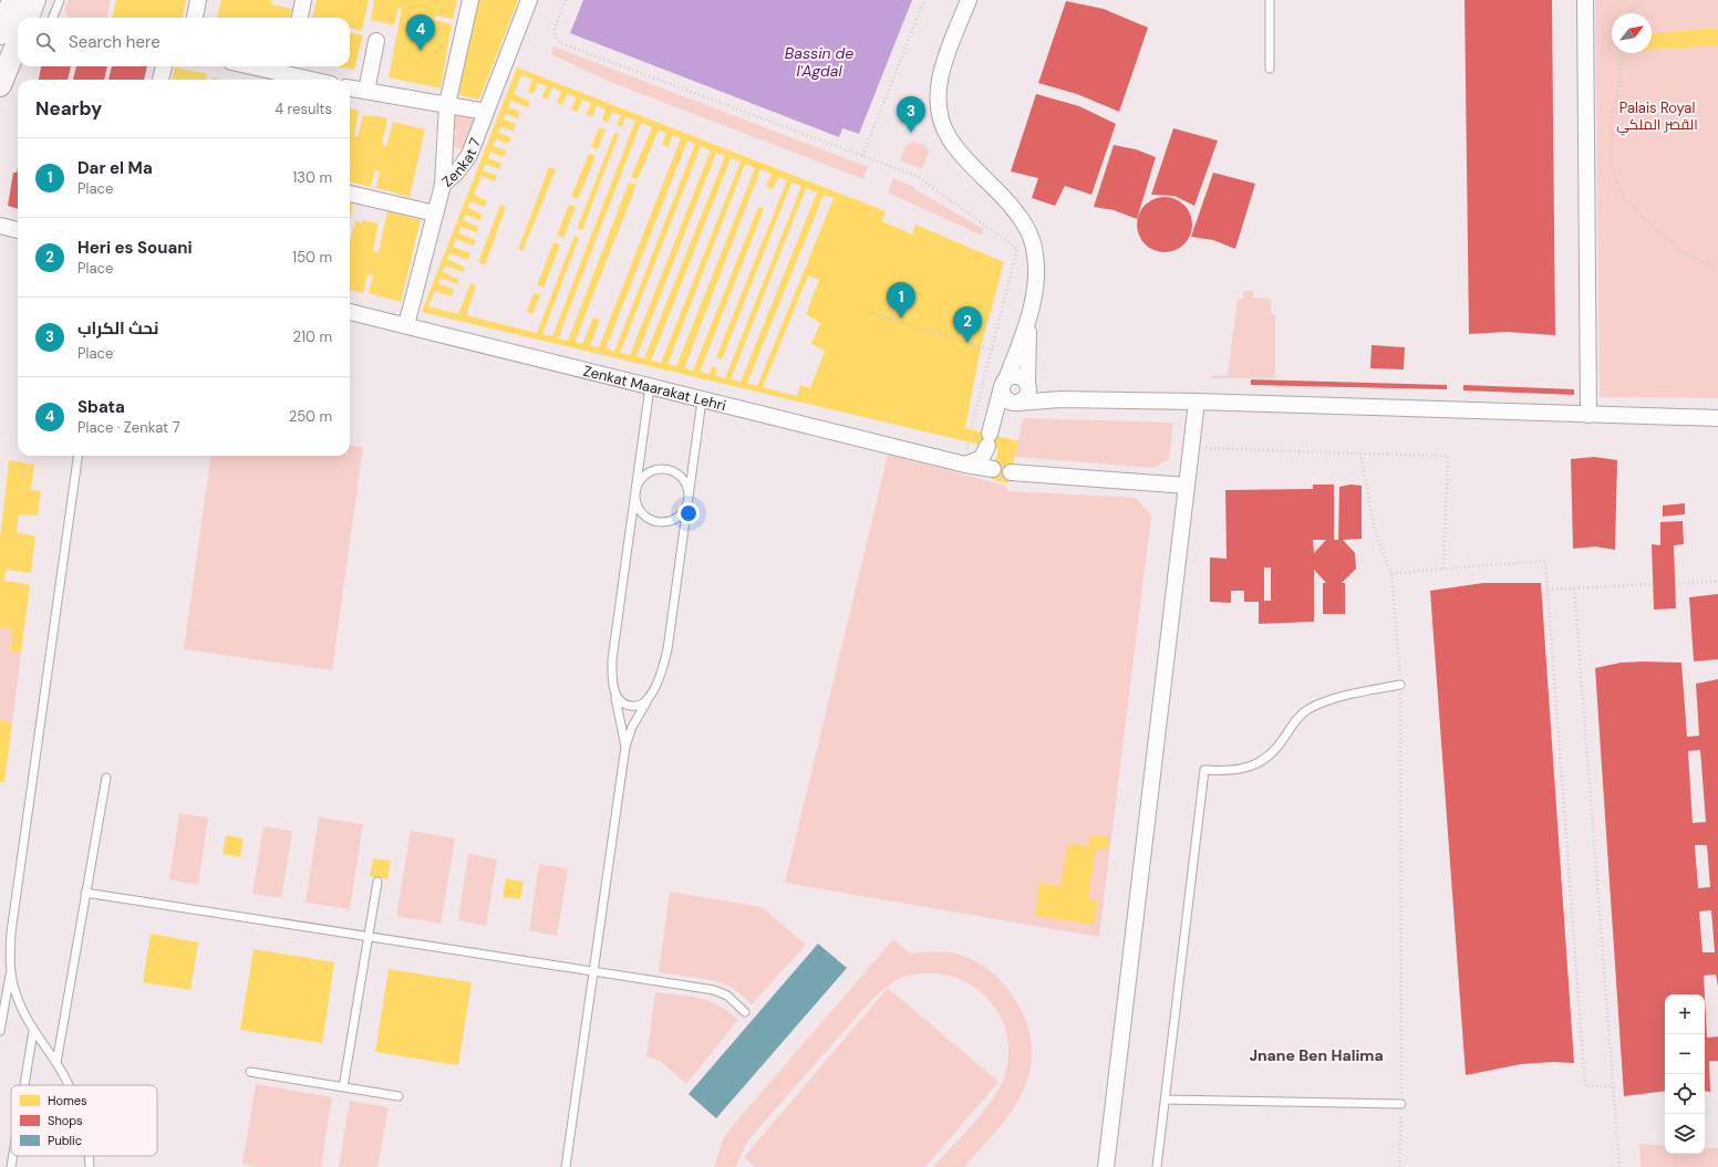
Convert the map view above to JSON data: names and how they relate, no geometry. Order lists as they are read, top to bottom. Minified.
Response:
{"streets":{"street":["Zenkat 7","Zenkat Maarakat Lehri"]},"crossings":[["Zenkat 7","Zenkat Maarakat Lehri"]],"districts":["Jnane Ben Halima"],"water":["Bassin de l'Agdal"],"parks":["Palais Royal القصر الملكي"],"legend":["Homes","Shops","Public"],"north":"top right","page":{"pins":["4","3","1","2"],"search":"Search here","heading":["Nearby","4 results"],"list":[{"mark":"1","name":"Dar el Ma","note":"Place","value":"130 m"},{"mark":"2","name":"Heri es Souani","note":"Place","value":"150 m"},{"mark":"3","name":"نحث الكراب","note":"Place","value":"210 m"},{"mark":"4","name":"Sbata","note":"Place · Zenkat 7","value":"250 m"}],"map_buttons":["+","−"]}}
